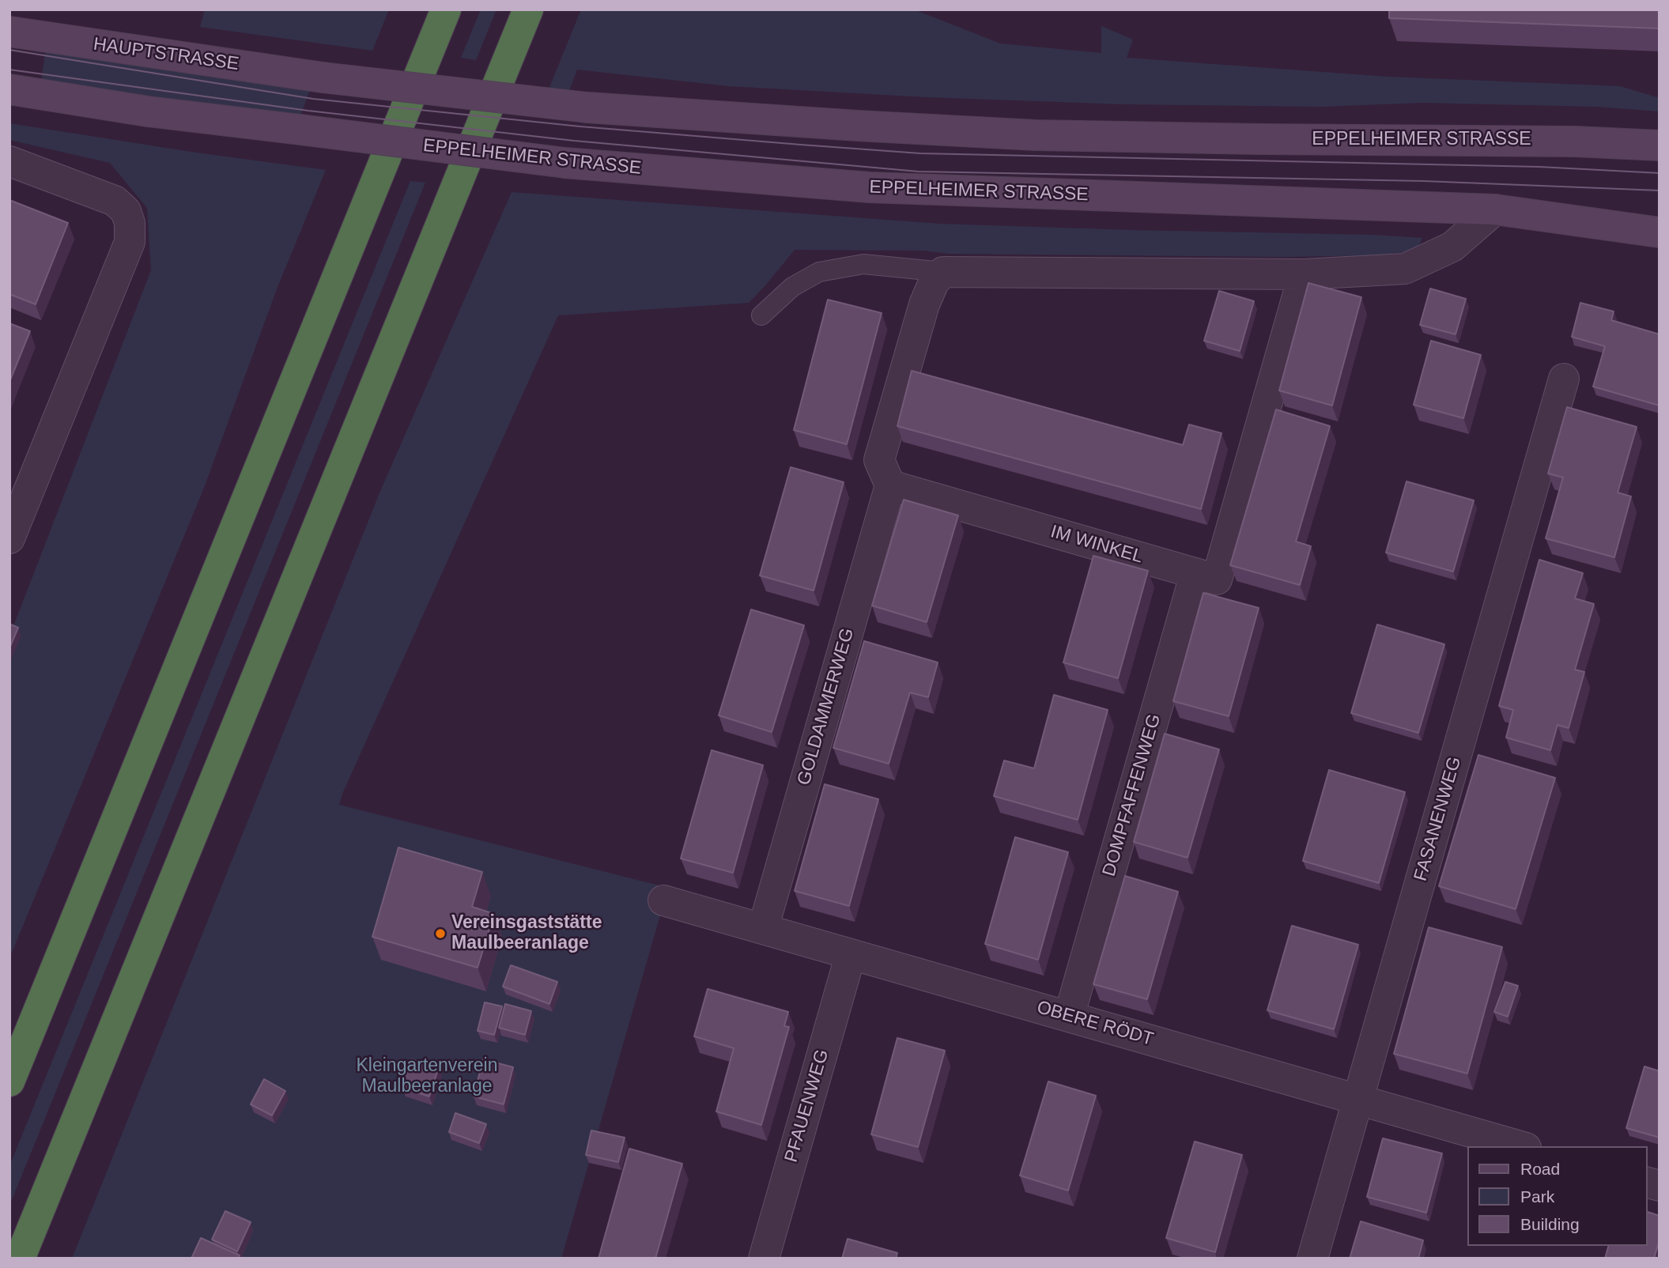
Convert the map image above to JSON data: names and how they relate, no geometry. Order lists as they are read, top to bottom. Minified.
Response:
{"streets":{"main road":["HAUPTSTRASSE","EPPELHEIMER STRASSE"],"street":["IM WINKEL","GOLDAMMERWEG","DOMPFAFFENWEG","FASANENWEG","OBERE RÖDT","PFAUENWEG"]},"crossings":[["HAUPTSTRASSE","EPPELHEIMER STRASSE"],["IM WINKEL","GOLDAMMERWEG"],["IM WINKEL","DOMPFAFFENWEG"],["GOLDAMMERWEG","OBERE RÖDT"],["DOMPFAFFENWEG","OBERE RÖDT"],["FASANENWEG","OBERE RÖDT"],["OBERE RÖDT","PFAUENWEG"]],"parks":["Kleingartenverein Maulbeeranlage"],"places":["Vereinsgaststätte Maulbeeranlage"],"legend":["Road","Park","Building"]}
